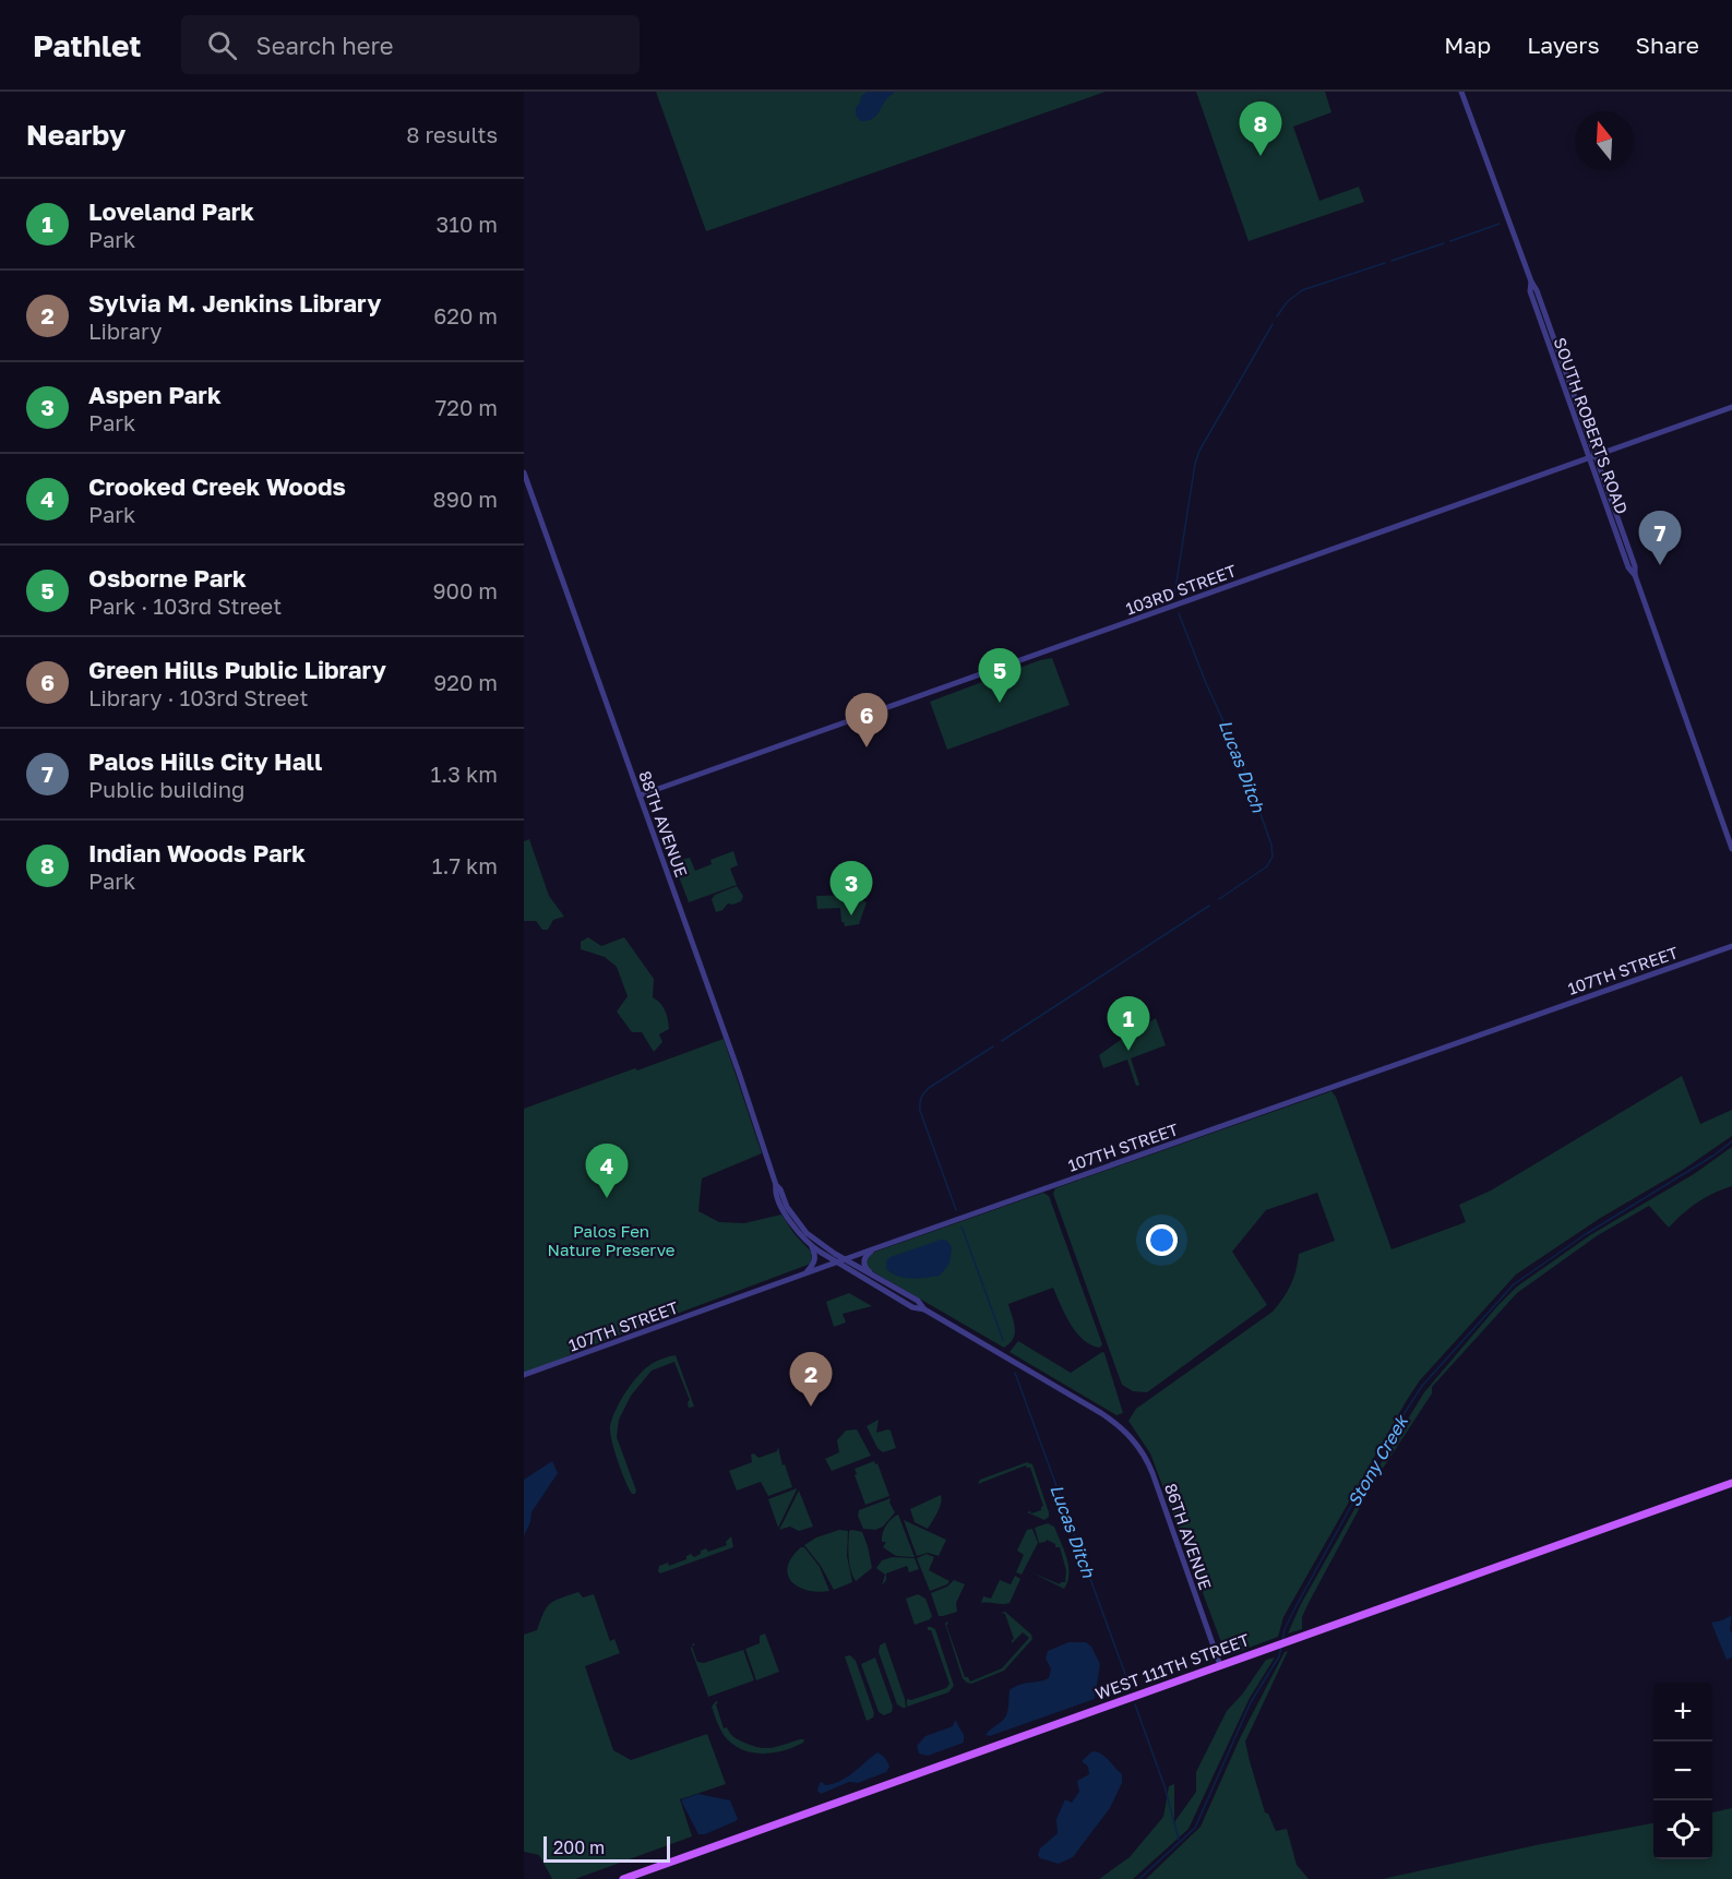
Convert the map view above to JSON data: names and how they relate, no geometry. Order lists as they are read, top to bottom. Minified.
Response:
{"streets":{"main road":["WEST 111TH STREET"],"street":["SOUTH ROBERTS ROAD","103RD STREET","88TH AVENUE","107TH STREET","86TH AVENUE"]},"crossings":[["SOUTH ROBERTS ROAD","103RD STREET"],["103RD STREET","88TH AVENUE"],["88TH AVENUE","107TH STREET"],["88TH AVENUE","86TH AVENUE"],["86TH AVENUE","WEST 111TH STREET"]],"water":["Lucas Ditch","Stony Creek"],"parks":["Palos Fen Nature Preserve"],"scale_bar":"200 m","north":"top","page":{"header":"Pathlet","search":"Search here","nav":["Map","Layers","Share"],"heading":["Nearby","8 results"],"pins":["8","7","5","6","3","1","4","2"],"list":[{"mark":"1","name":"Loveland Park","note":"Park","value":"310 m"},{"mark":"2","name":"Sylvia M. Jenkins Library","note":"Library","value":"620 m"},{"mark":"3","name":"Aspen Park","note":"Park","value":"720 m"},{"mark":"4","name":"Crooked Creek Woods","note":"Park","value":"890 m"},{"mark":"5","name":"Osborne Park","note":"Park · 103rd Street","value":"900 m"},{"mark":"6","name":"Green Hills Public Library","note":"Library · 103rd Street","value":"920 m"},{"mark":"7","name":"Palos Hills City Hall","note":"Public building","value":"1.3 km"},{"mark":"8","name":"Indian Woods Park","note":"Park","value":"1.7 km"}],"map_buttons":["+","−"],"scale":"200 m"}}
